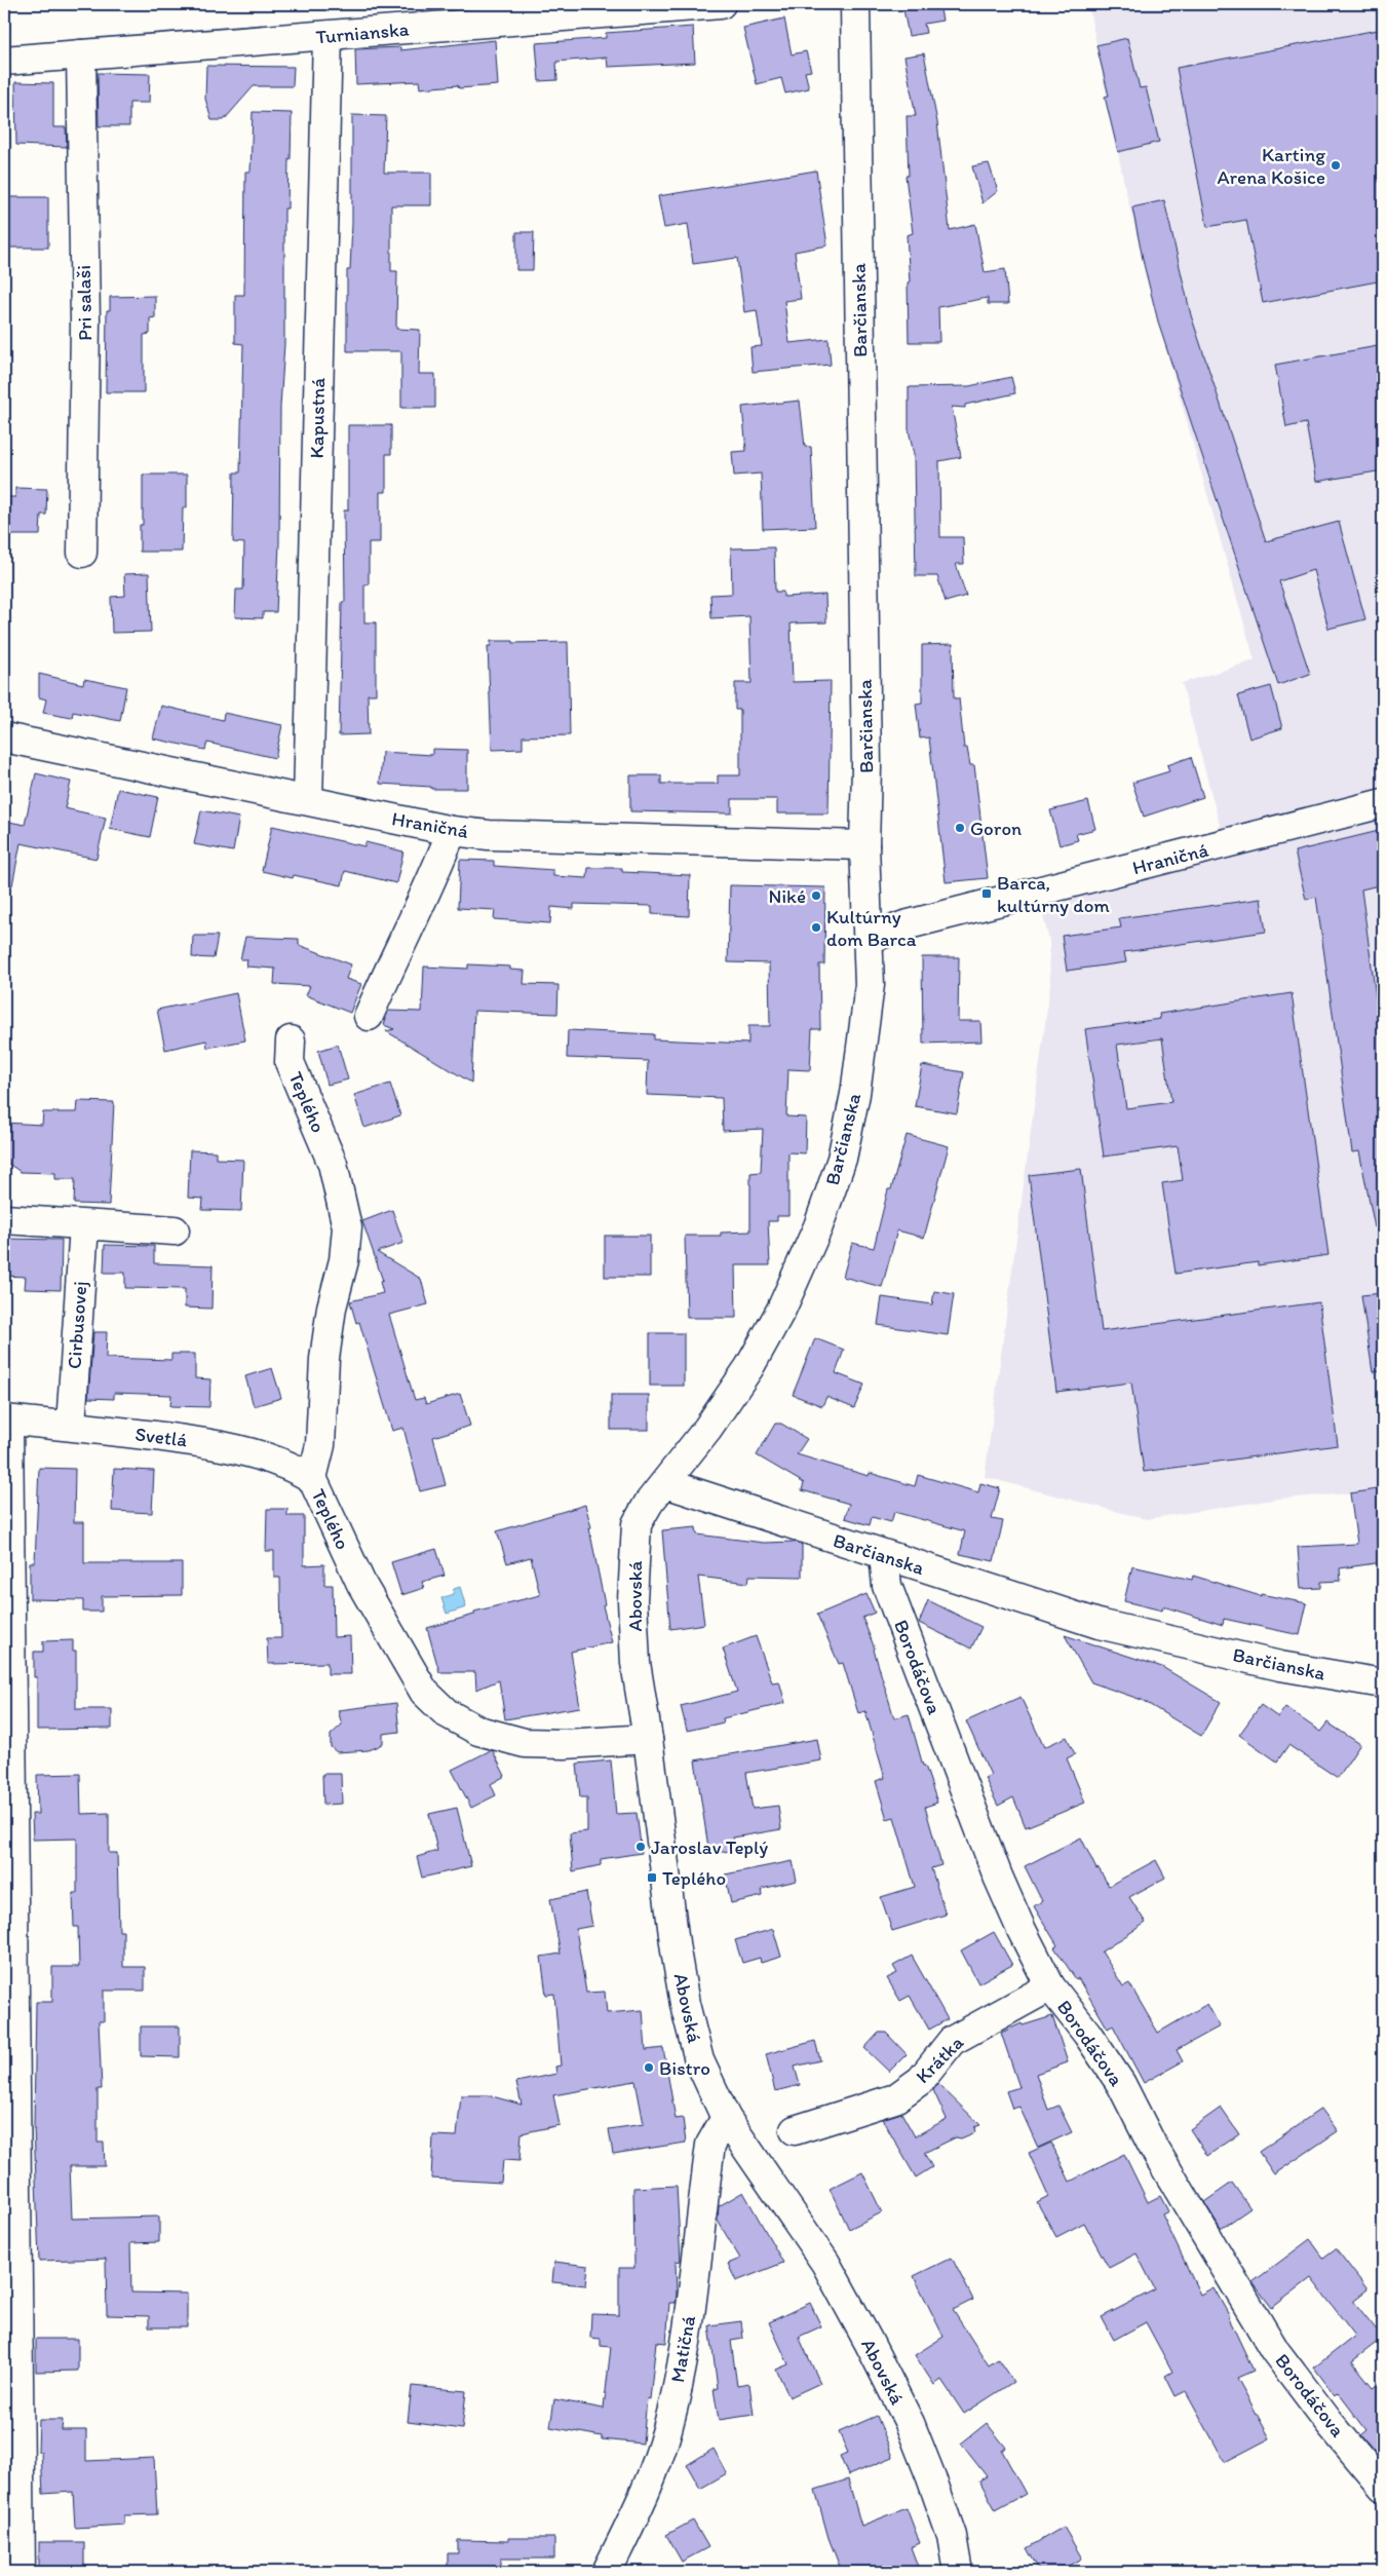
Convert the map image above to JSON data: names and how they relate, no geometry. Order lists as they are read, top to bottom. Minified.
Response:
{"streets":{"street":["Turnianska","Pri salaši","Barčianska","Kapustná","Hraničná","Teplého","Cirbusovej","Svetlá","Abovská","Borodáčova","Krátka","Matičná"]},"crossings":[["Turnianska","Pri salaši"],["Turnianska","Kapustná"],["Barčianska","Hraničná"],["Barčianska","Abovská"],["Barčianska","Borodáčova"],["Kapustná","Hraničná"],["Teplého","Svetlá"],["Teplého","Abovská"],["Cirbusovej","Svetlá"],["Abovská","Matičná"],["Borodáčova","Krátka"]],"places":{"other":["Karting Arena Košice","Goron","Niké","Kultúrny dom Barca","Jaroslav Teplý","Bistro"],"transit":["Barca, kultúrny dom","Teplého"]}}
